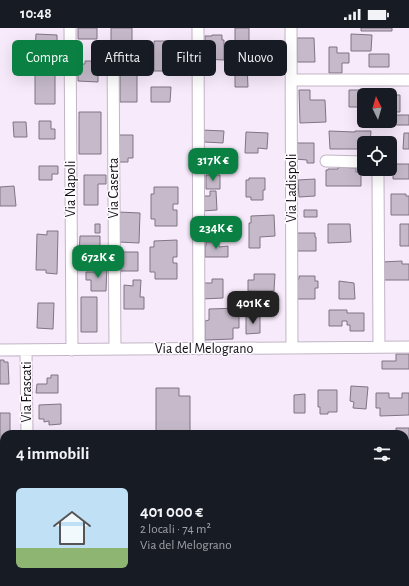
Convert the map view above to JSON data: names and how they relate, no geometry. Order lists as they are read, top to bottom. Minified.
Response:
{"streets":{"street":["Via Caserta","Via Ladispoli","Via Napoli","Via del Melograno","Via Frascati"]},"crossings":[["Via Caserta","Via del Melograno"],["Via Ladispoli","Via del Melograno"],["Via Napoli","Via del Melograno"],["Via del Melograno","Via Frascati"]],"north":"top","page":{"status":"10:48","chip":["Compra","Affitta","Filtri","Nuovo"],"price":["317K €","234K €","672K €","401K €"],"heading":"4 immobili","list":[{"name":"401 000 €","note":"2 locali · 74 m² · Via del Melograno"}]}}
